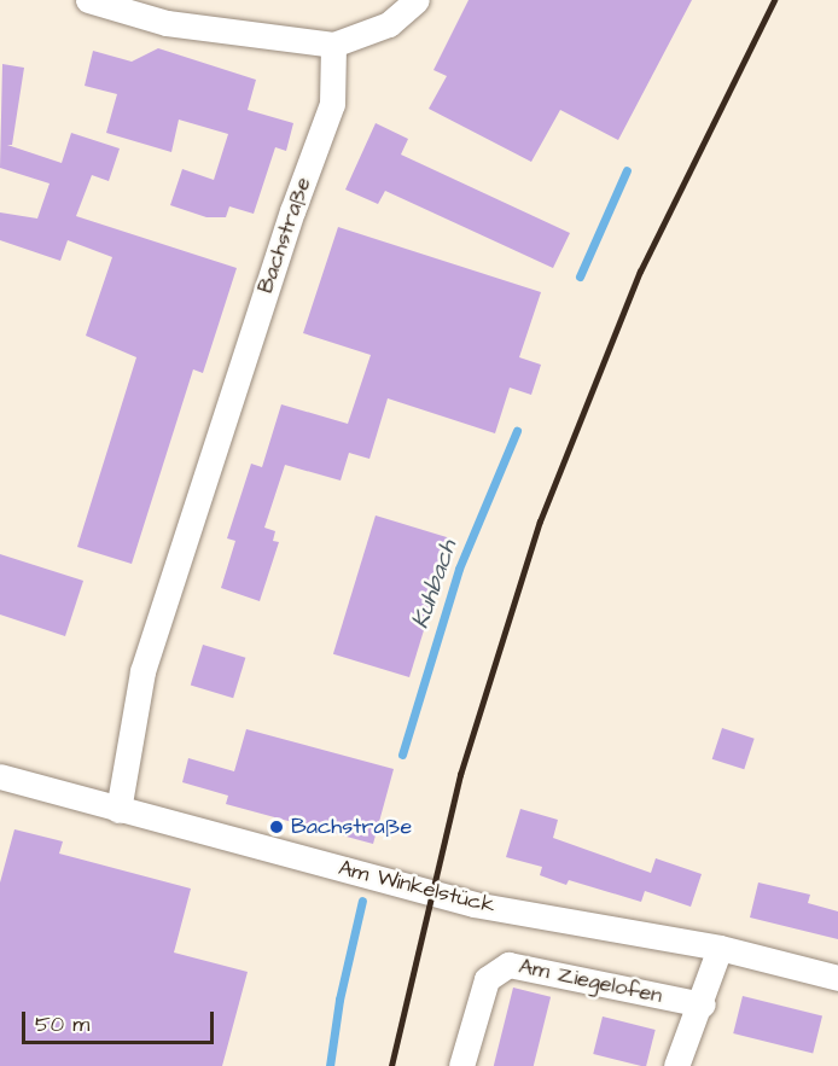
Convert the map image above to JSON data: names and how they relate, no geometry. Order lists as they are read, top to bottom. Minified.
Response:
{"streets":{"street":["Bachstraße","Am Winkelstück","Am Ziegelofen"]},"crossings":[["Bachstraße","Am Winkelstück"]],"water":["Kuhbach"],"places":["Bachstraße"],"scale_bar":"50 m"}
